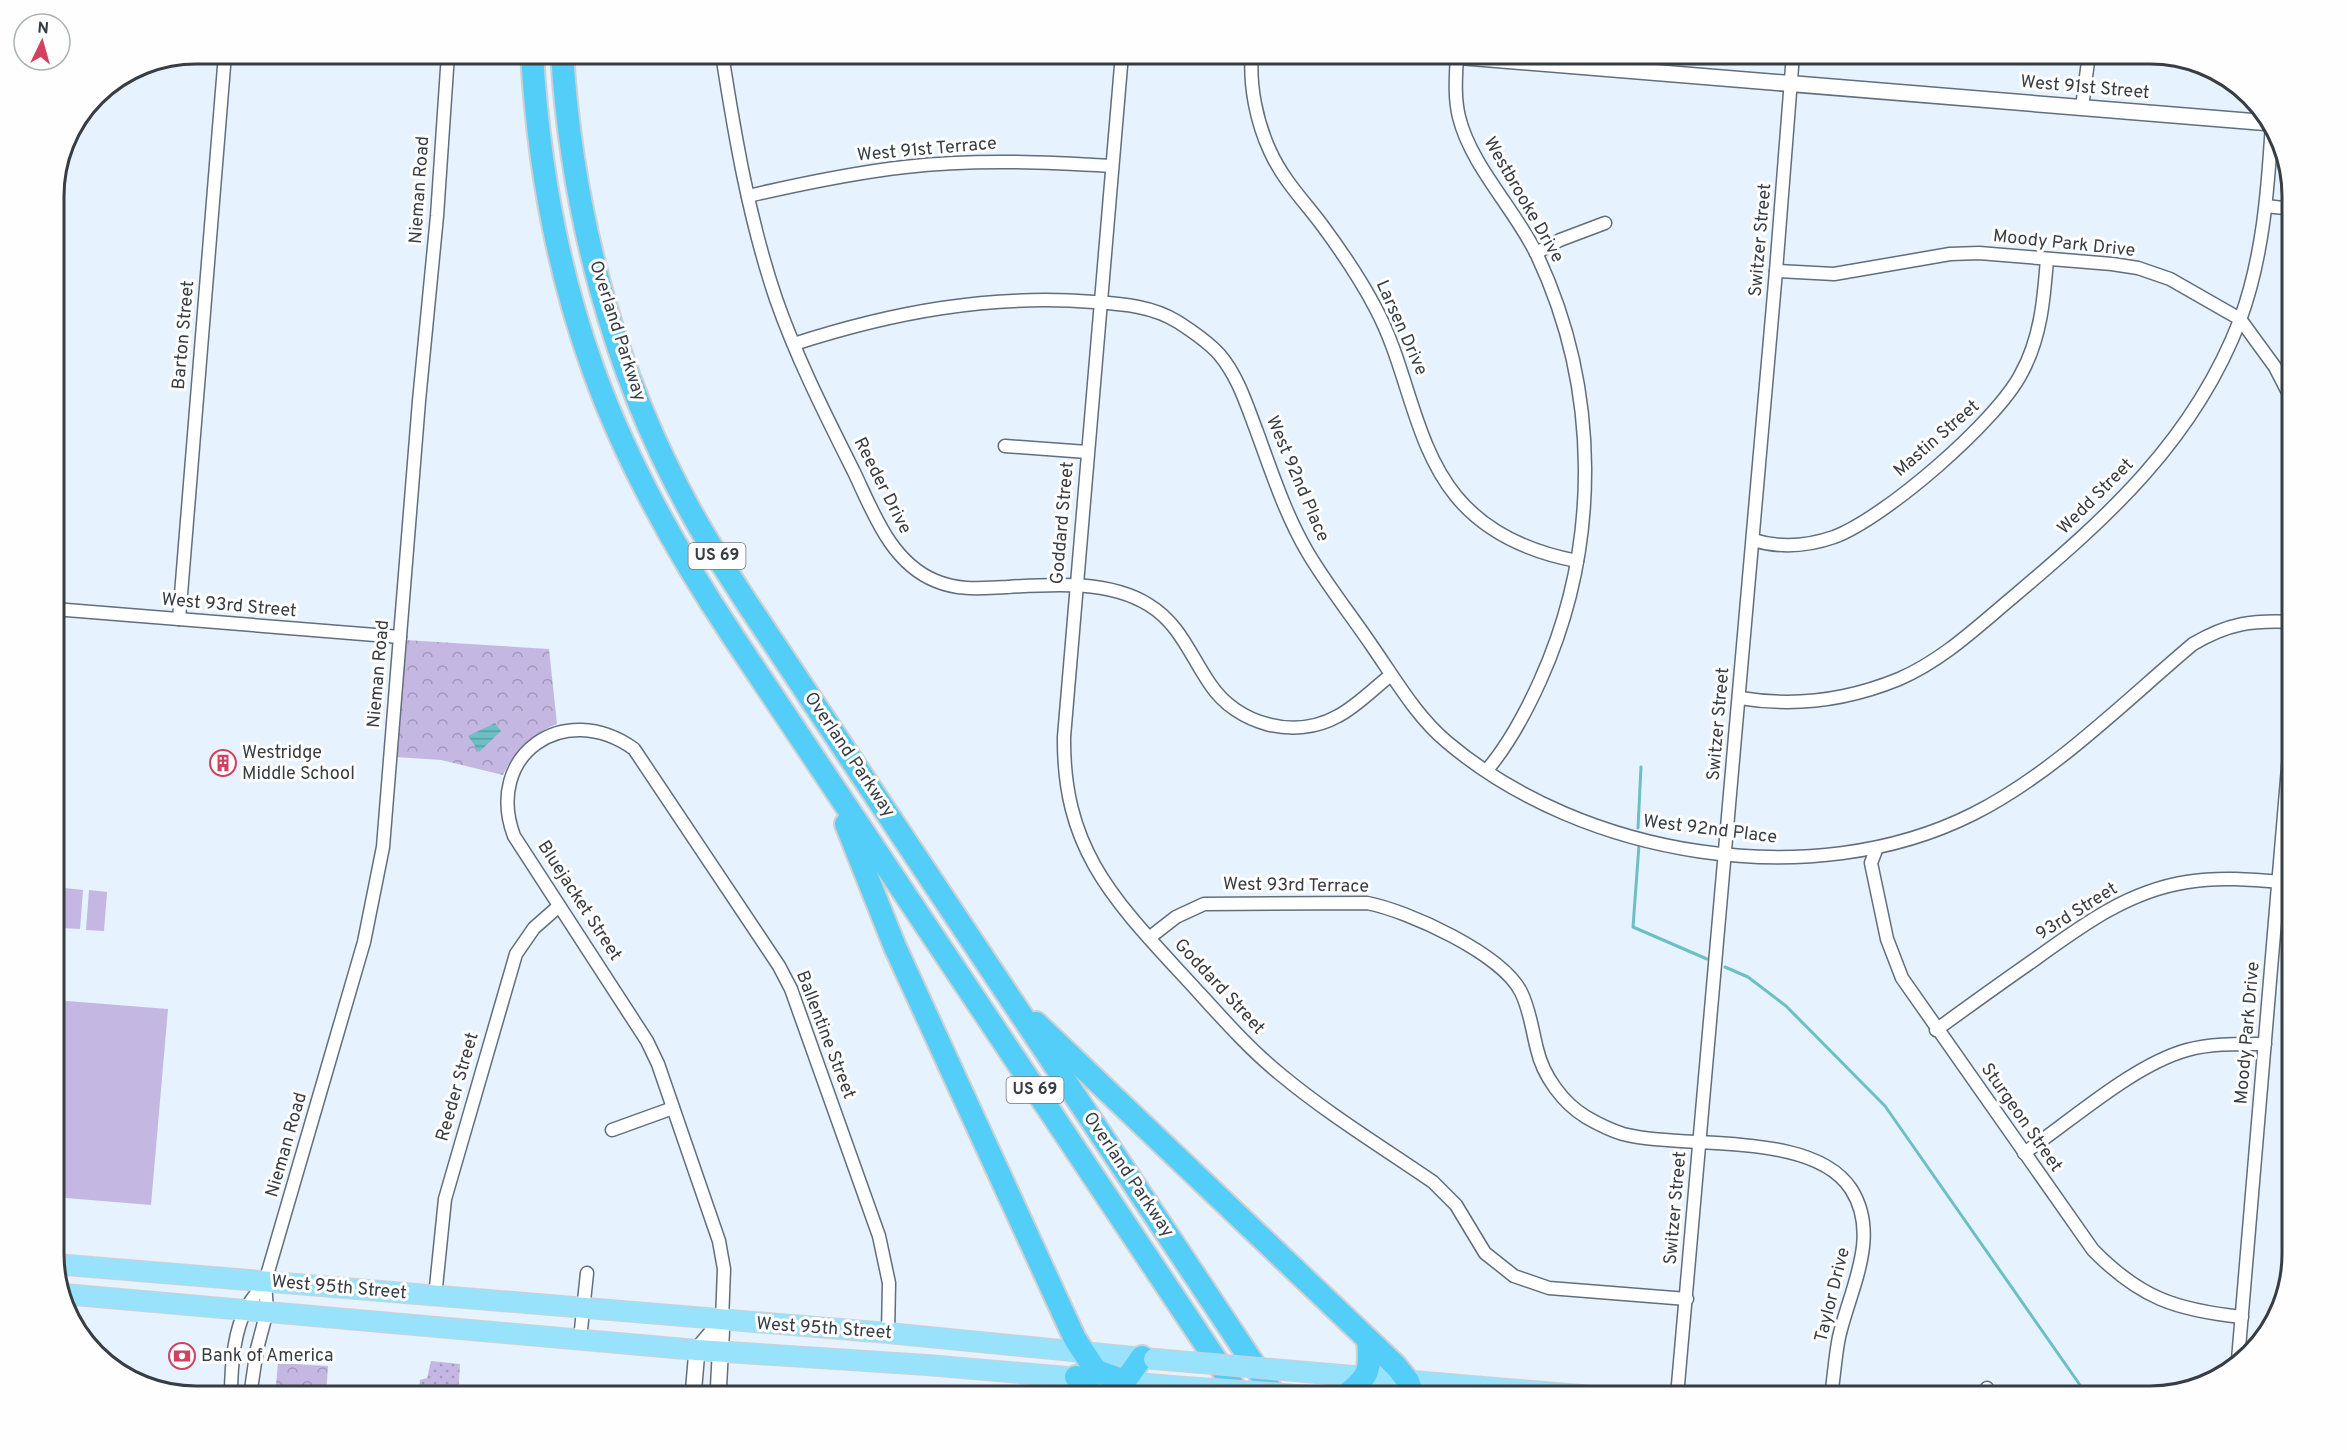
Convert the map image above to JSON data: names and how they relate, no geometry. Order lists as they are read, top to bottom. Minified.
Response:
{"streets":{"highway":["Overland Parkway","US 69"],"main road":["West 95th Street"],"street":["West 91st Street","West 91st Terrace","Nieman Road","Westbrooke Drive","Switzer Street","Moody Park Drive","Larsen Drive","Barton Street","Mastin Street","West 92nd Place","Reeder Drive","Wedd Street","Goddard Street","West 93rd Street","West 93rd Terrace","Bluejacket Street","93rd Street","Ballentine Street","Reeder Street","Sturgeon Street","Taylor Drive"]},"crossings":[["West 91st Street","Switzer Street"],["West 91st Terrace","Reeder Drive"],["West 91st Terrace","Goddard Street"],["Nieman Road","West 93rd Street"],["Nieman Road","West 95th Street"],["Westbrooke Drive","Larsen Drive"],["Westbrooke Drive","West 92nd Place"],["Switzer Street","Moody Park Drive"],["Switzer Street","Mastin Street"],["Switzer Street","West 92nd Place"],["Switzer Street","Wedd Street"],["Switzer Street","Goddard Street"],["Switzer Street","West 93rd Terrace"],["Switzer Street","Taylor Drive"],["Moody Park Drive","Mastin Street"],["Moody Park Drive","Wedd Street"],["Moody Park Drive","93rd Street"],["Moody Park Drive","Sturgeon Street"],["Barton Street","West 93rd Street"],["West 92nd Place","Reeder Drive"],["West 92nd Place","Goddard Street"],["West 92nd Place","Sturgeon Street"],["Reeder Drive","Goddard Street"],["Goddard Street","West 93rd Terrace"],["West 93rd Terrace","Taylor Drive"],["Bluejacket Street","Ballentine Street"],["Bluejacket Street","Reeder Street"],["Bluejacket Street","West 95th Street"],["93rd Street","Sturgeon Street"],["Ballentine Street","West 95th Street"],["Reeder Street","West 95th Street"]],"places":{"building":["Westridge Middle School"],"bank":["Bank of America"]},"north":"top"}
